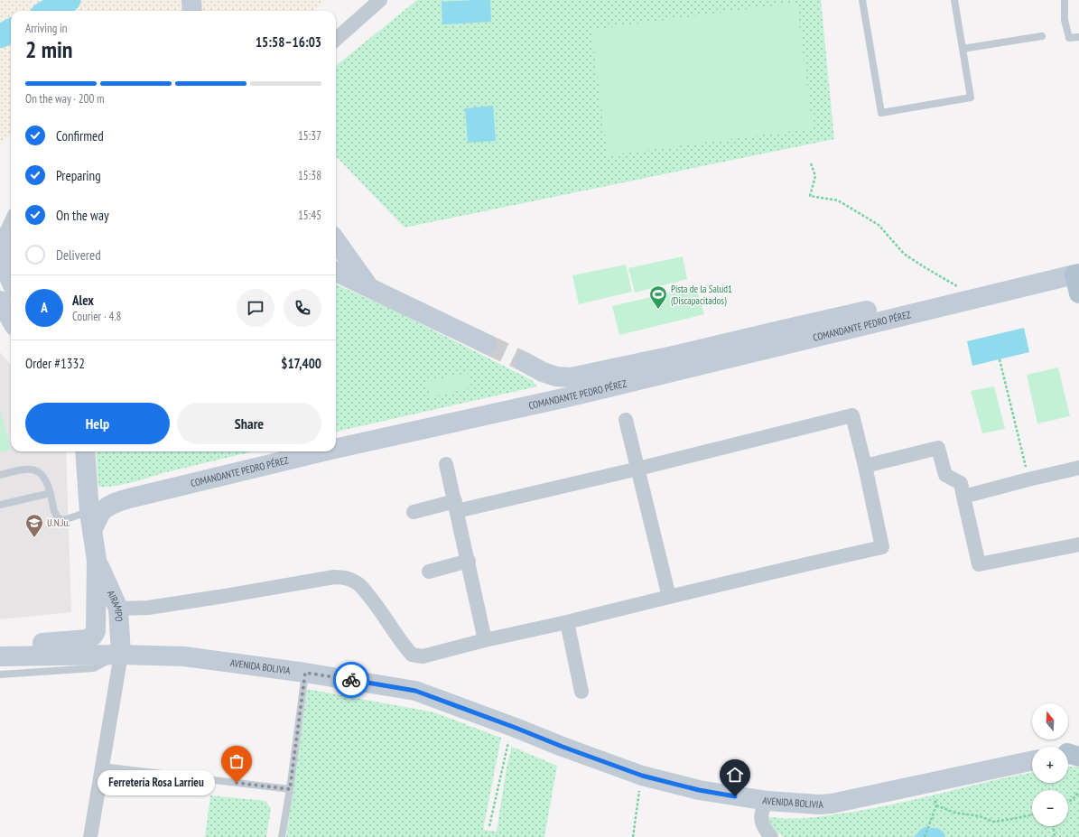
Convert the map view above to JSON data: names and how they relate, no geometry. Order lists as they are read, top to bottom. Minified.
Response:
{"streets":{"main road":["COMANDANTE PEDRO PÉREZ","AIRAMPO","AVENIDA BOLIVIA"]},"crossings":[["COMANDANTE PEDRO PÉREZ","AIRAMPO"],["AIRAMPO","AVENIDA BOLIVIA"]],"places":{"sports":["Pista de la Salud1 (Discapacitados)"],"school or university":["U.N.Ju."],"other":["Ferretería Rosa Larrieu"]},"north":"top","page":{"heading":["2 min","Arriving in","15:58–16:03"],"panel":["Alex","Courier · 4.8","Order #1332","$17,400"],"bar":"On the way · 200 m","list":[["Confirmed","15:37"],["Preparing","15:38"],["On the way","15:45"],"Delivered"],"round":"A","buttons":["Help","Share"],"map_buttons":["+","−"],"bubble":"Ferretería Rosa Larrieu"}}
